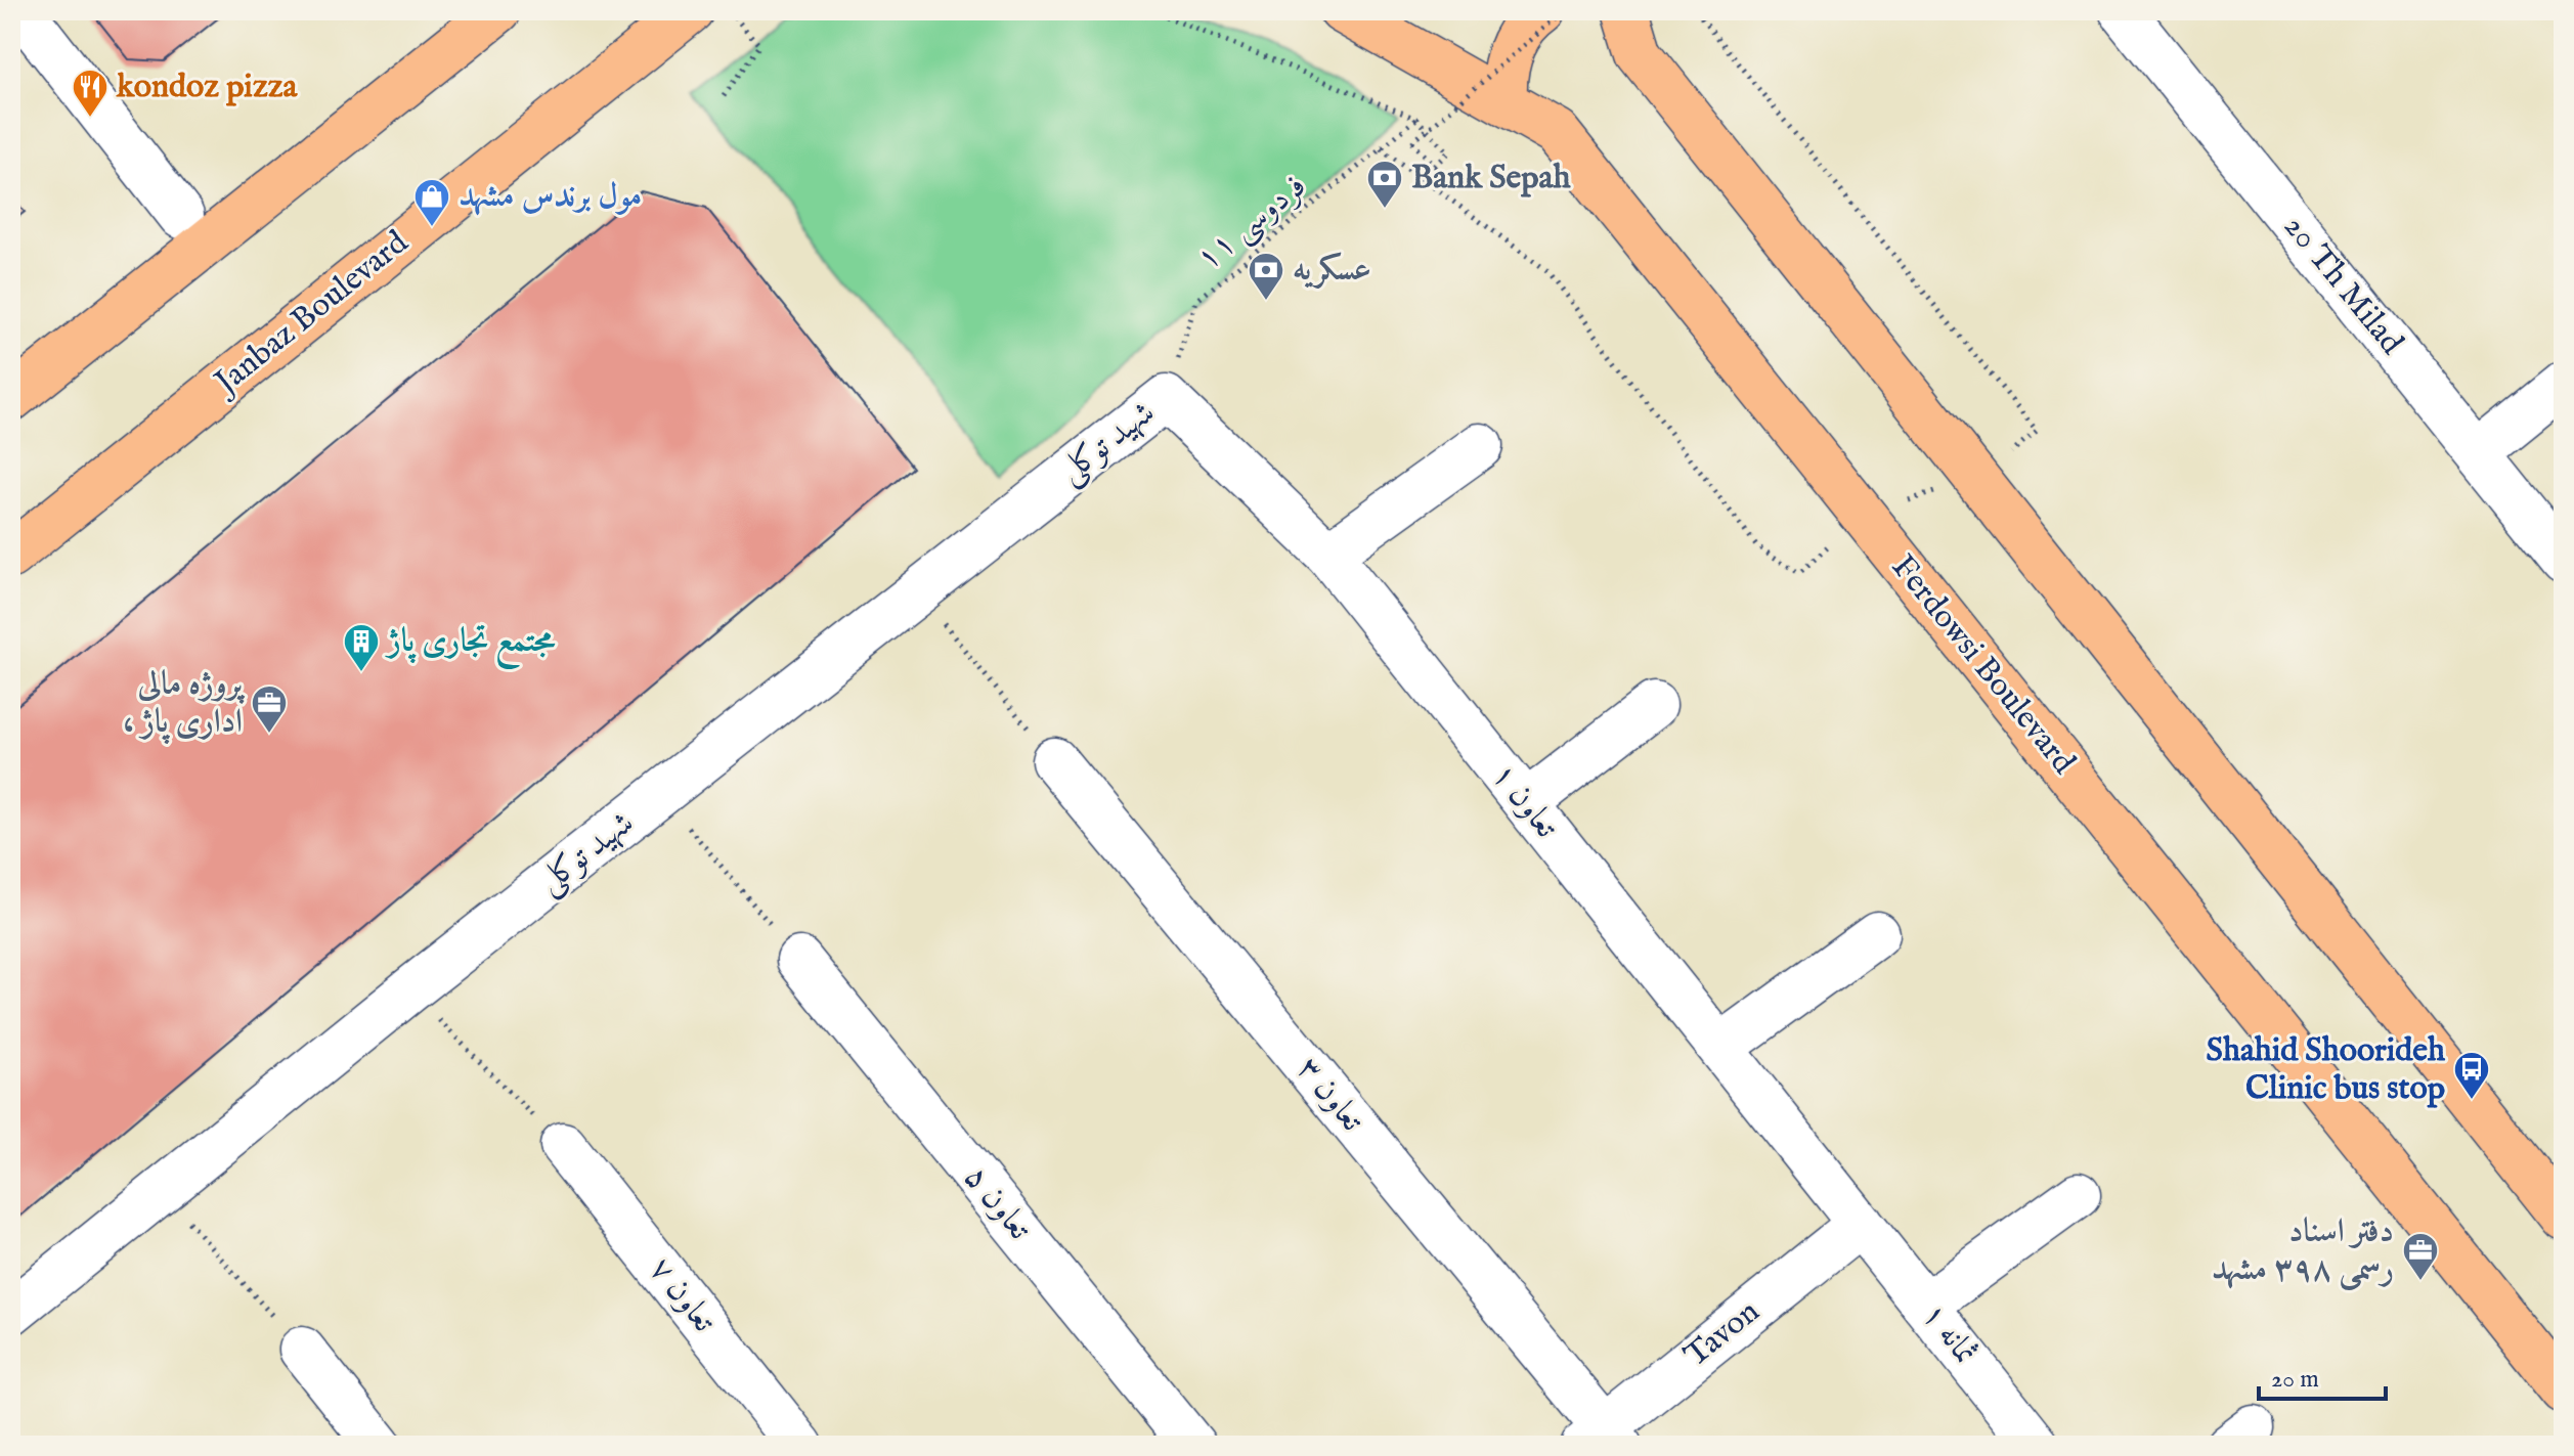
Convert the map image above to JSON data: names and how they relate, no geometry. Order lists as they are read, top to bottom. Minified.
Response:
{"streets":{"main road":["Janbaz Boulevard","Ferdowsi Boulevard"],"street":["20 Th Milad","شهید توکلی","تعاون ۱","تعاون ۳","تعاون ۵","تعاون ۷","Tavon","ثمانه ۱"],"path":["فردوسی ۱۱"]},"crossings":[["فردوسی ۱۱","شهید توکلی"],["فردوسی ۱۱","تعاون ۱"],["شهید توکلی","تعاون ۱"],["تعاون ۱","Tavon"],["تعاون ۱","ثمانه ۱"],["تعاون ۳","Tavon"],["Tavon","ثمانه ۱"]],"places":{"restaurant":["kondoz pizza"],"bank":["Bank Sepah","عسکریه"],"shop":["مول برندس مشهد"],"building":["مجتمع تجاری پاژ"],"office":["پروژه مالی ، اداری پاژ","دفتر اسناد رسمی ۳۹۸ مشهد"],"bus stop":["Shahid Shoorideh Clinic bus stop"]},"scale_bar":"20 m"}
